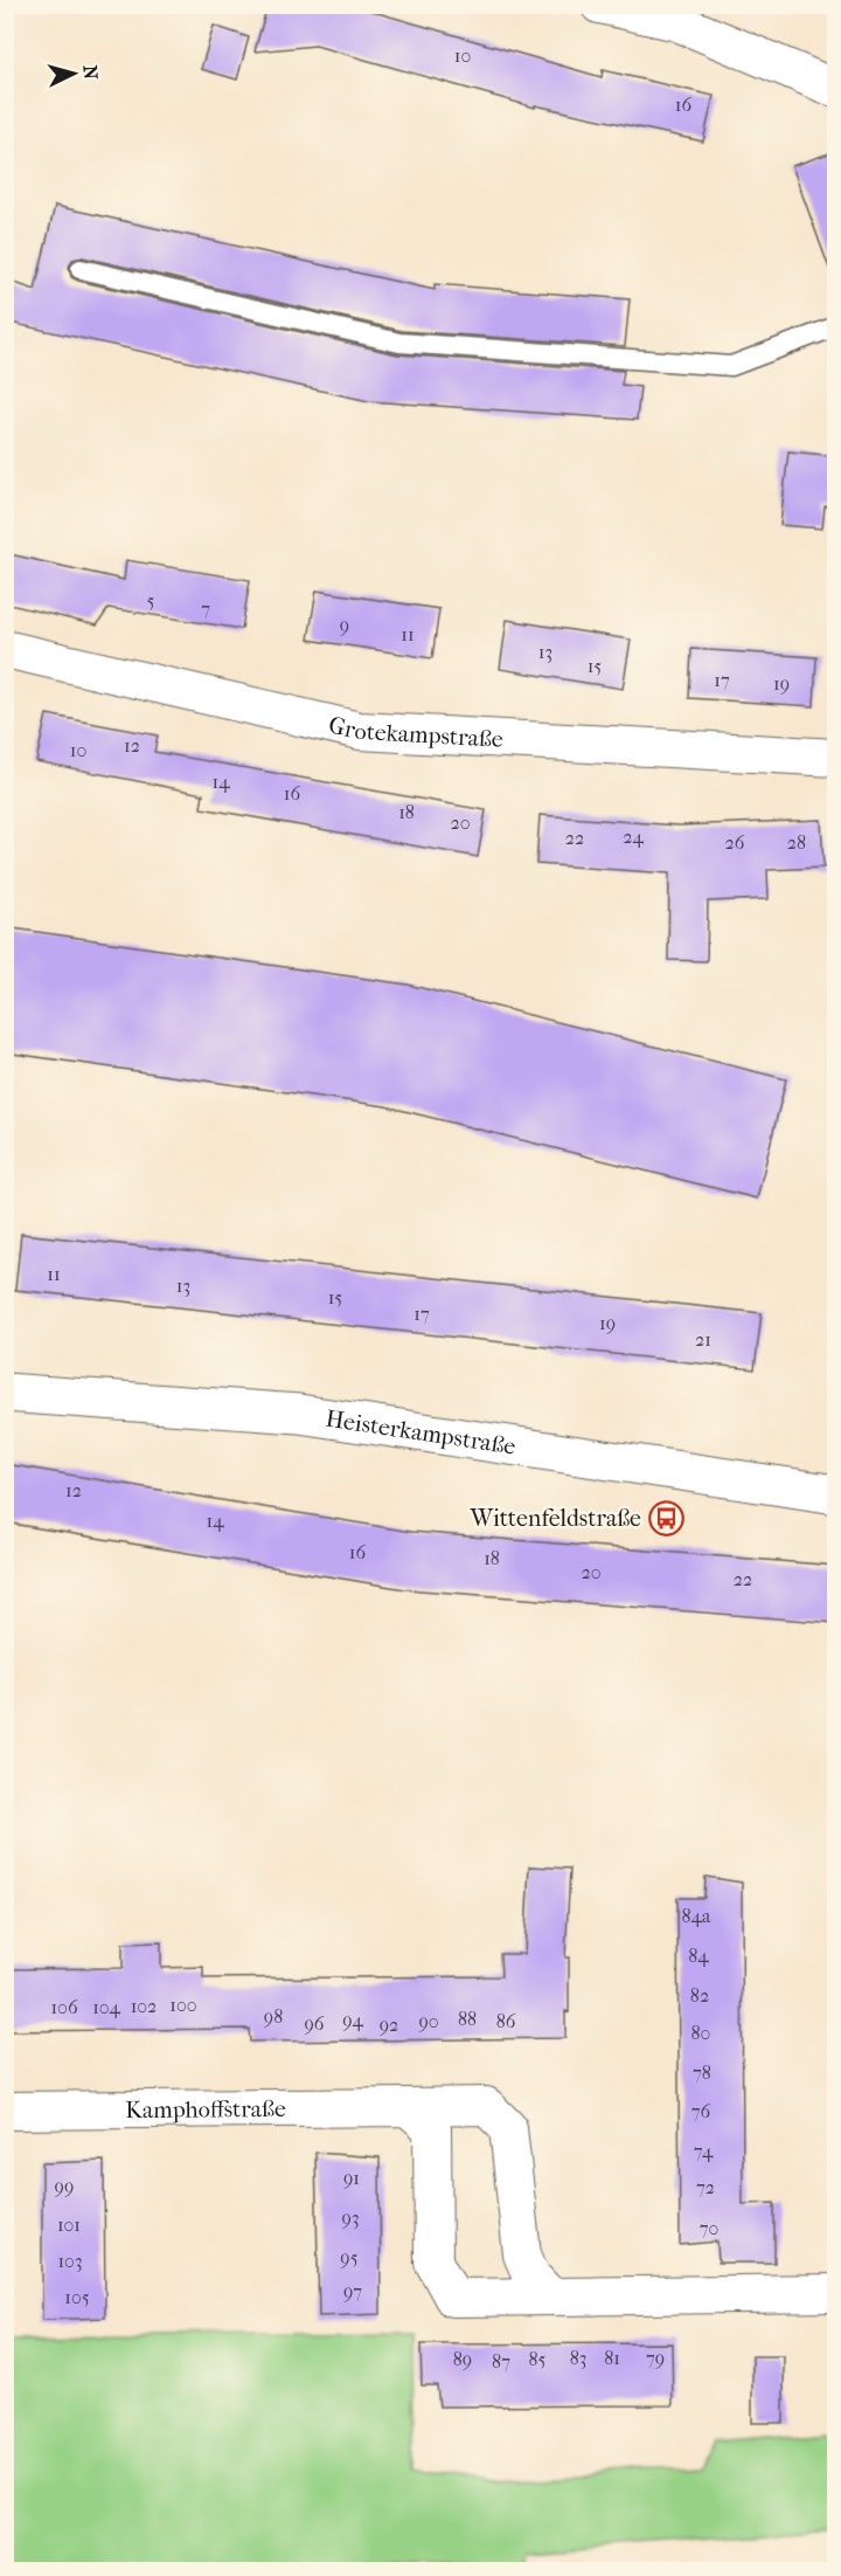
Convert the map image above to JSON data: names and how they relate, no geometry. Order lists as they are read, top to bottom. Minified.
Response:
{"streets":{"street":["Grotekampstraße","Heisterkampstraße","Kamphoffstraße"]},"places":{"bus stop":["Wittenfeldstraße"]},"house_numbers":["10","16","5","7","9","11","13","15","17","19","12","10","14","16","18","20","24","22","26","28","11","13","15","17","19","21","12","14","16","18","20","22","84a","84","82","100","102","106","104","98","88","94","90","86","96","92","80","78","76","74","91","99","72","93","101","70","95","103","97","105","83","81","79","89","85","87"],"north":"right"}
